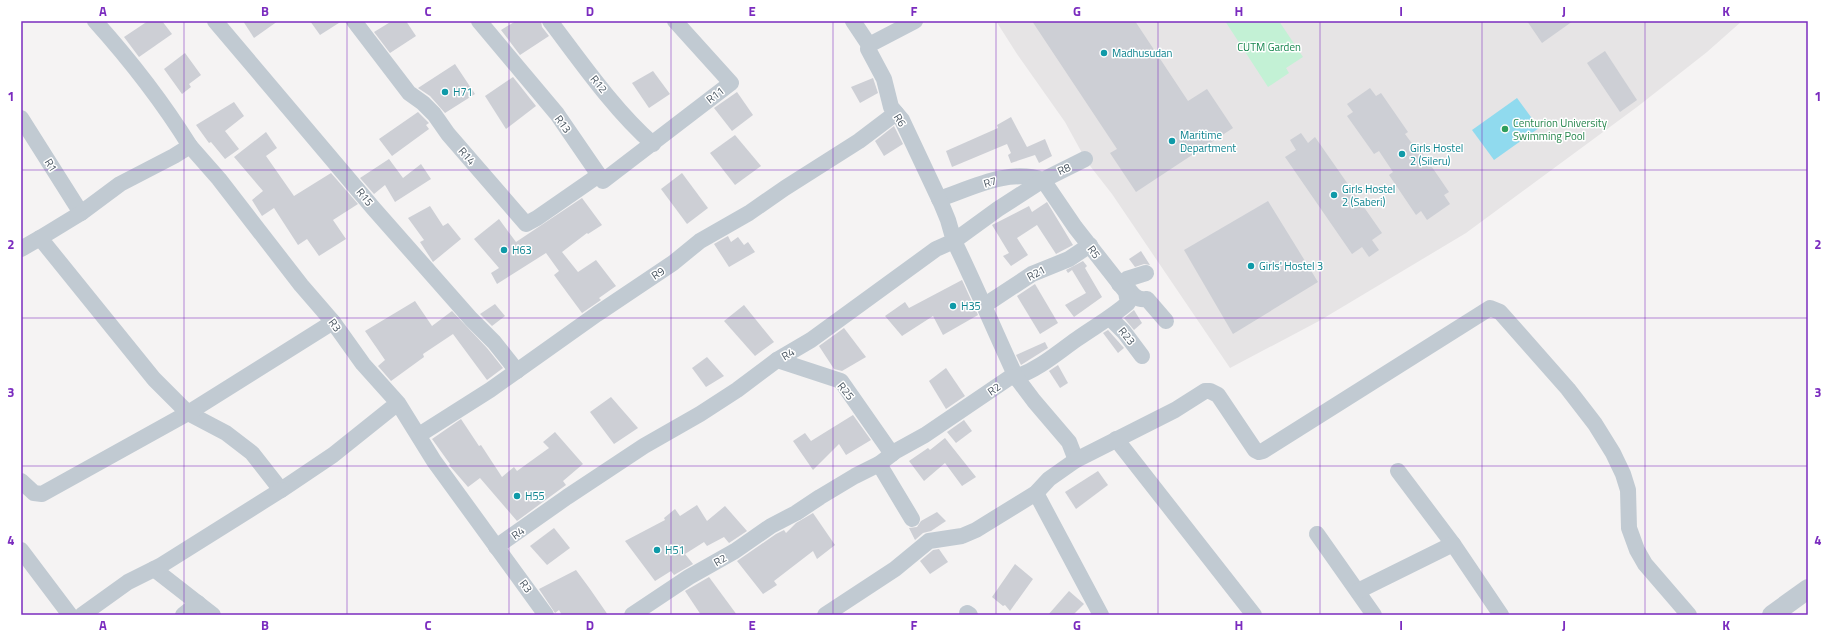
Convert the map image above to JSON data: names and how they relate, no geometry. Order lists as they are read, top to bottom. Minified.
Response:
{"streets":{"street":["R12","R11","R6","R13","R14","R1","R8","R7","R15","R5","R9","R21","R3","R23","R4","R2","R25"]},"crossings":[["R12","R11"],["R6","R7"],["R6","R9"],["R6","R4"],["R13","R14"],["R8","R7"],["R8","R5"],["R7","R5"],["R15","R9"],["R5","R21"],["R9","R3"],["R3","R4"],["R4","R25"],["R2","R25"]],"parks":["CUTM Garden"],"places":["Madhusudan","H71","Centurion University Swimming Pool","Maritime Department","Girls Hostel 2 (Sileru)","Girls Hostel 2 (Saberi)","H63","Girls' Hostel 3","H35","H55","H51"],"grid":{"columns":["A","B","C","D","E","F","G","H","I","J","K"],"rows":["1","2","3","4"]}}
